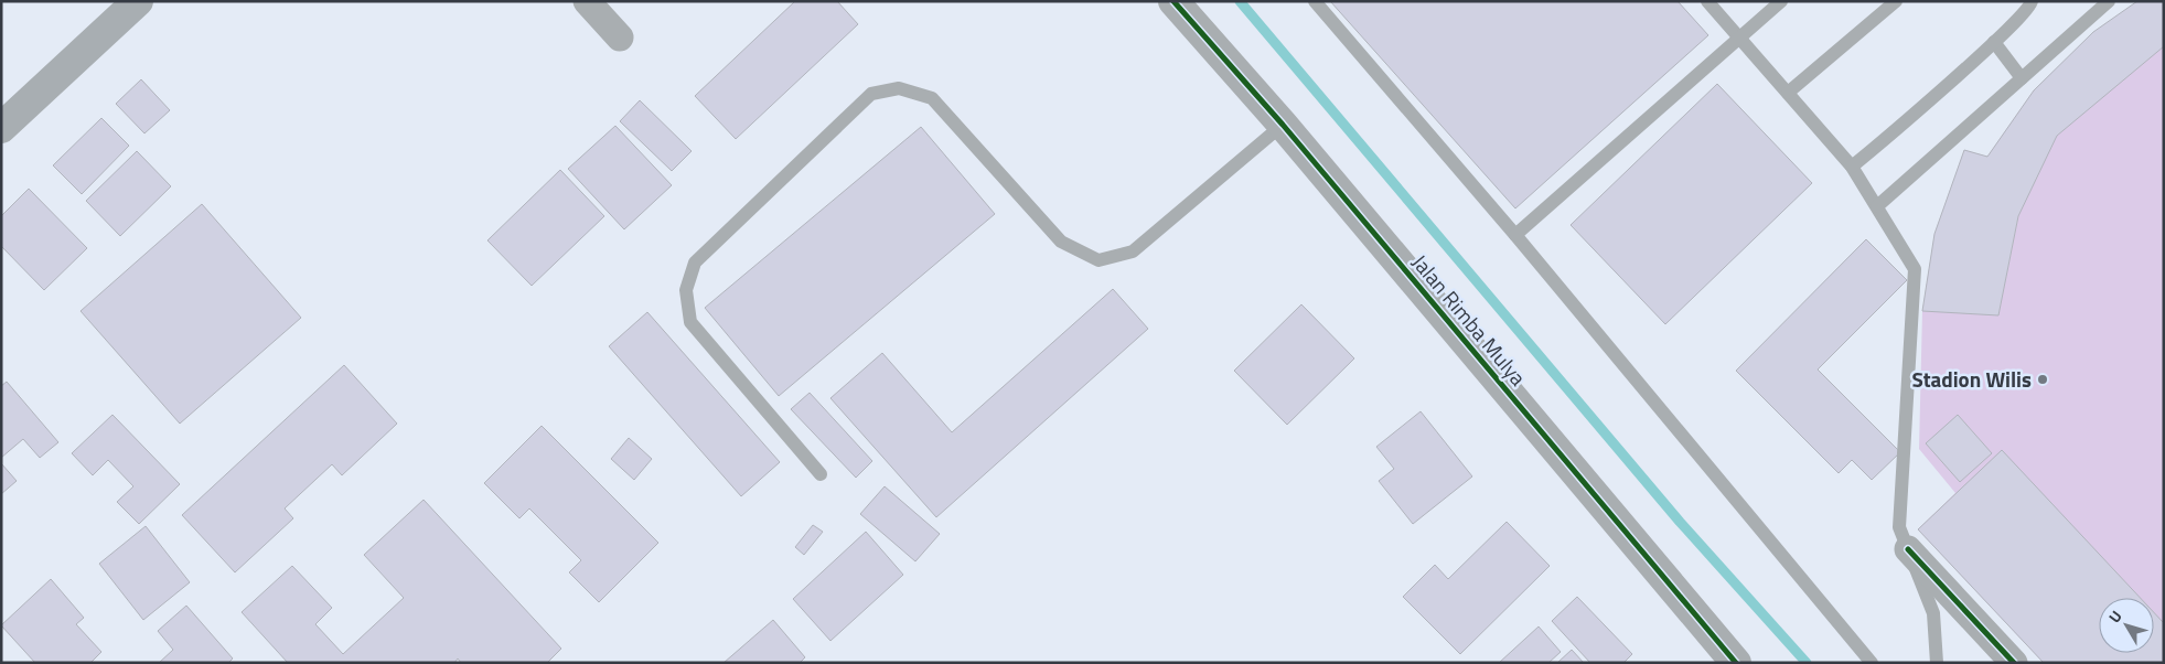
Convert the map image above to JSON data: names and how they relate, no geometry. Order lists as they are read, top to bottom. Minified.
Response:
{"streets":{"street":["Jalan Rimba Mulya"]},"places":["Stadion Wilis"],"north":"top left"}
